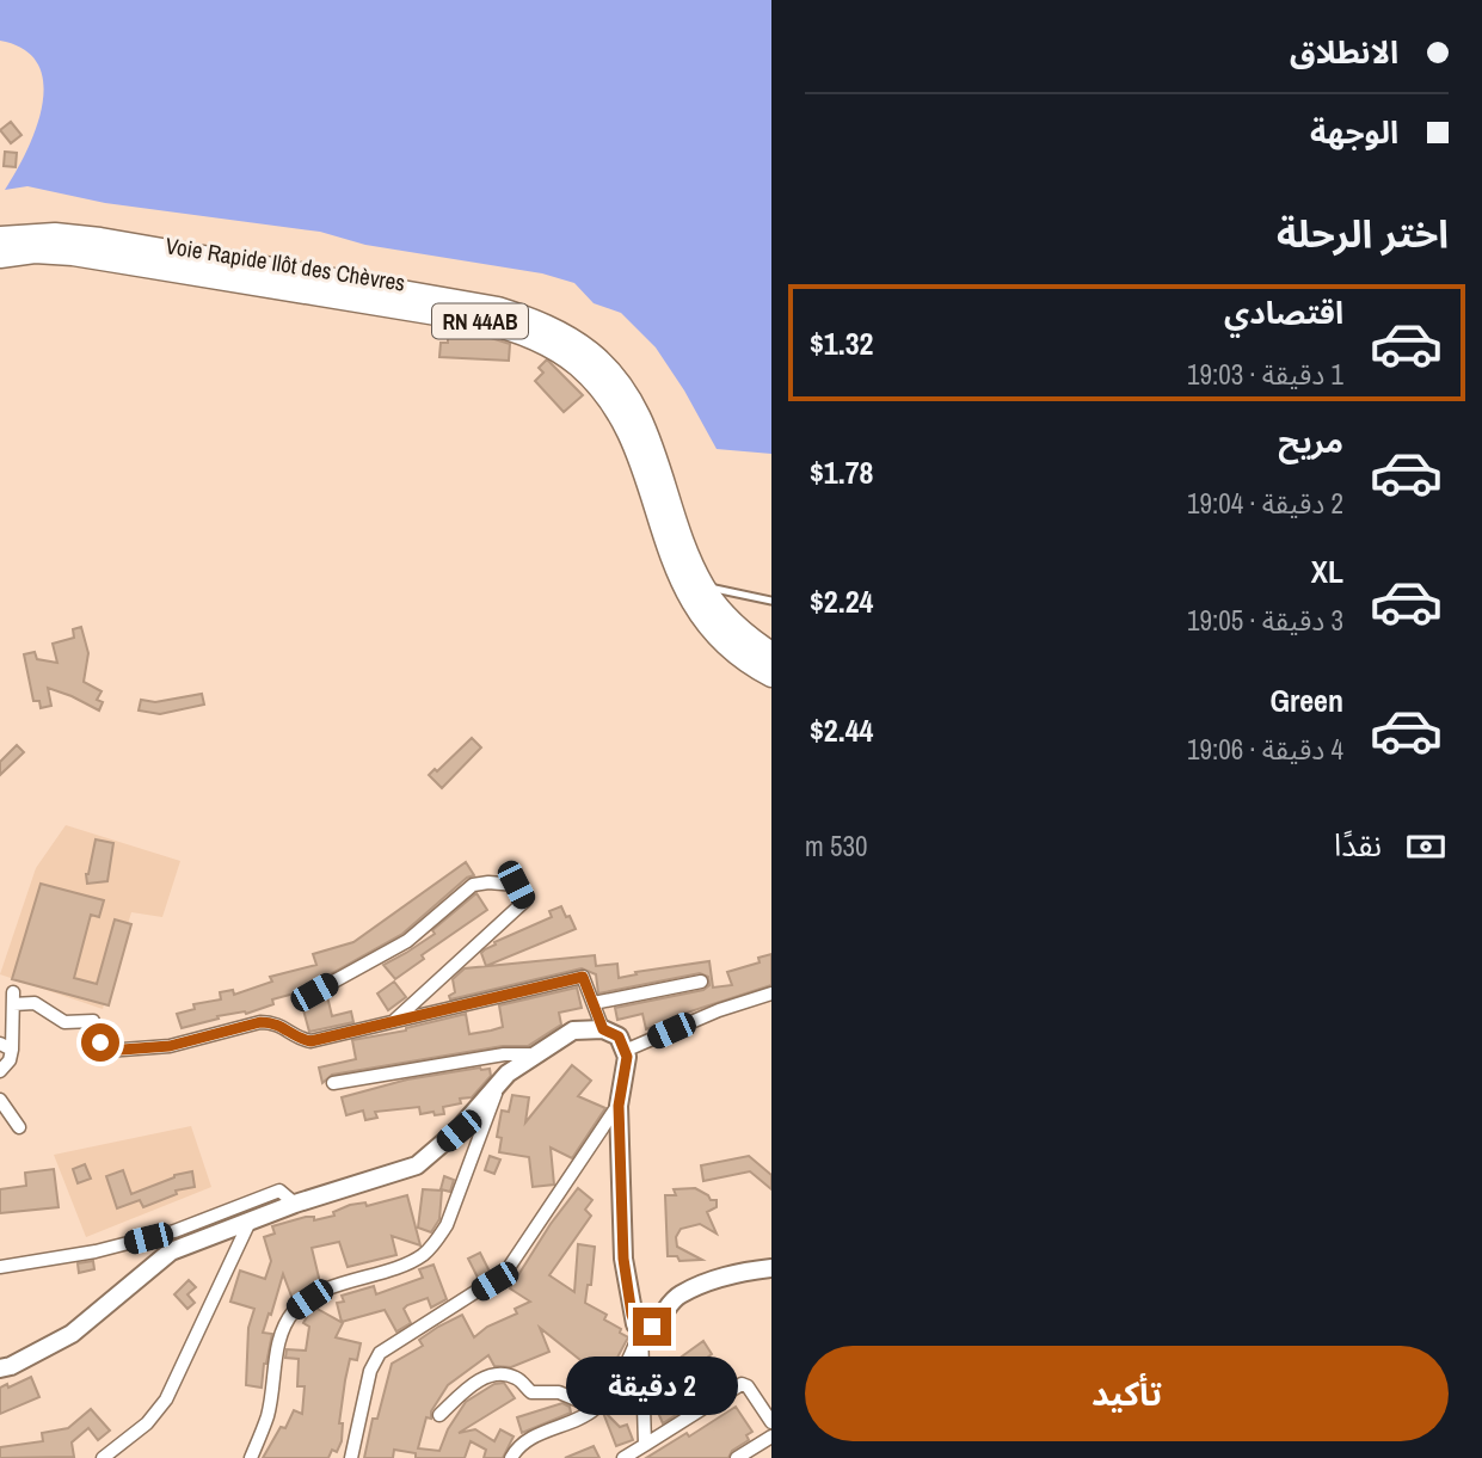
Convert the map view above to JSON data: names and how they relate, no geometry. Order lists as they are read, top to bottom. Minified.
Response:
{"streets":{"highway":["Voie Rapide Ilôt des Chèvres","RN 44AB"]},"page":{"banner":["الانطلاق","الوجهة"],"heading":"اختر الرحلة","list":[{"name":"اقتصادي","note":"1 دقيقة · 19:03","value":"$1.32"},{"name":"مريح","note":"2 دقيقة · 19:04","value":"$1.78"},{"name":"XL","note":"3 دقيقة · 19:05","value":"$2.24"},{"name":"Green","note":"4 دقيقة · 19:06","value":"$2.44"}],"pay":["نقدًا","530 m"],"buttons":"تأكيد","bubble":"2 دقيقة"}}
